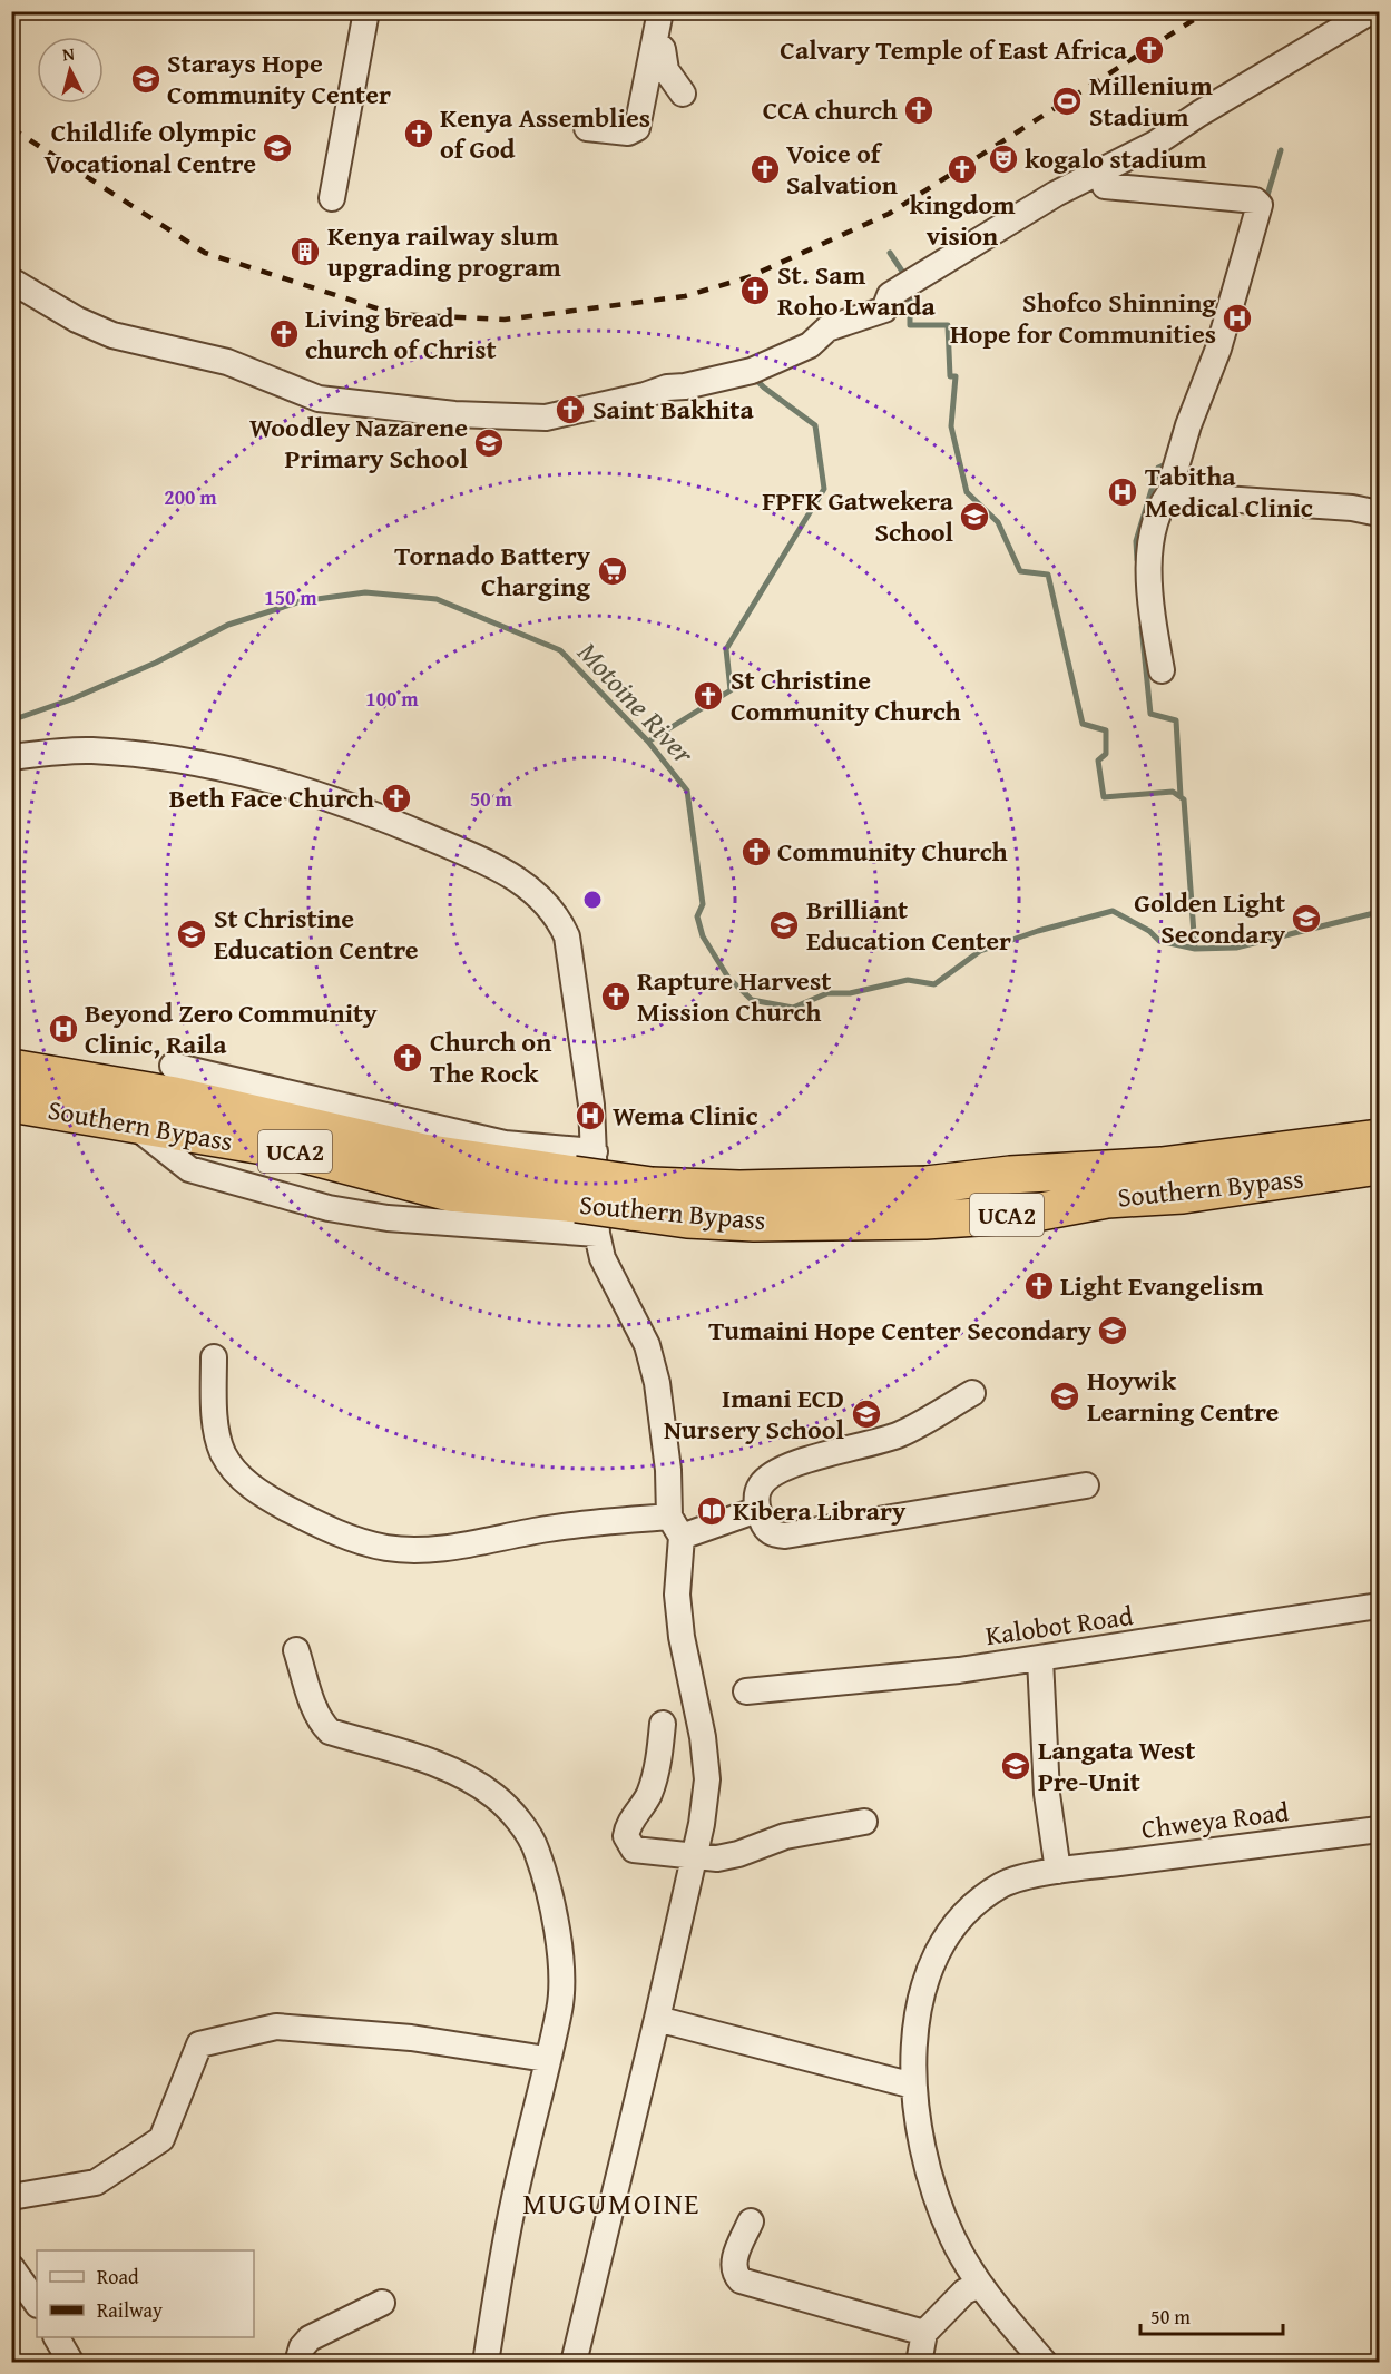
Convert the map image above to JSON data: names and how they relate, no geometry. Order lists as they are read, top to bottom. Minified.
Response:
{"streets":{"highway":["Southern Bypass","UCA2"],"street":["Kalobot Road","Chweya Road"]},"districts":["MUGUMOINE"],"water":["Motoine River"],"places":{"church":["Calvary Temple of East Africa","CCA church","Kenya Assemblies of God","Voice of Salvation","kingdom vision","St. Sam Roho Lwanda","Living bread church of Christ","Saint Bakhita","St Christine Community Church","Beth Face Church","Community Church","Rapture Harvest Mission Church","Church on The Rock","Light Evangelism"],"school or university":["Starays Hope Community Center","Childlife Olympic Vocational Centre","Woodley Nazarene Primary School","FPFK Gatwekera School","Golden Light Secondary","Brilliant Education Center","St Christine Education Centre","Tumaini Hope Center Secondary","Hoywik Learning Centre","Imani ECD Nursery School","Langata West Pre-Unit"],"sports":["Millenium Stadium"],"theatre":["kogalo stadium"],"building":["Kenya railway slum upgrading program"],"hospital":["Shofco Shinning Hope for Communities","Tabitha Medical Clinic","Beyond Zero Community Clinic, Raila","Wema Clinic"],"supermarket":["Tornado Battery Charging"],"library":["Kibera Library"]},"legend":["Road","Railway"],"scale_bar":"50 m","north":"top","rings":["200 m","150 m","100 m","50 m"]}
